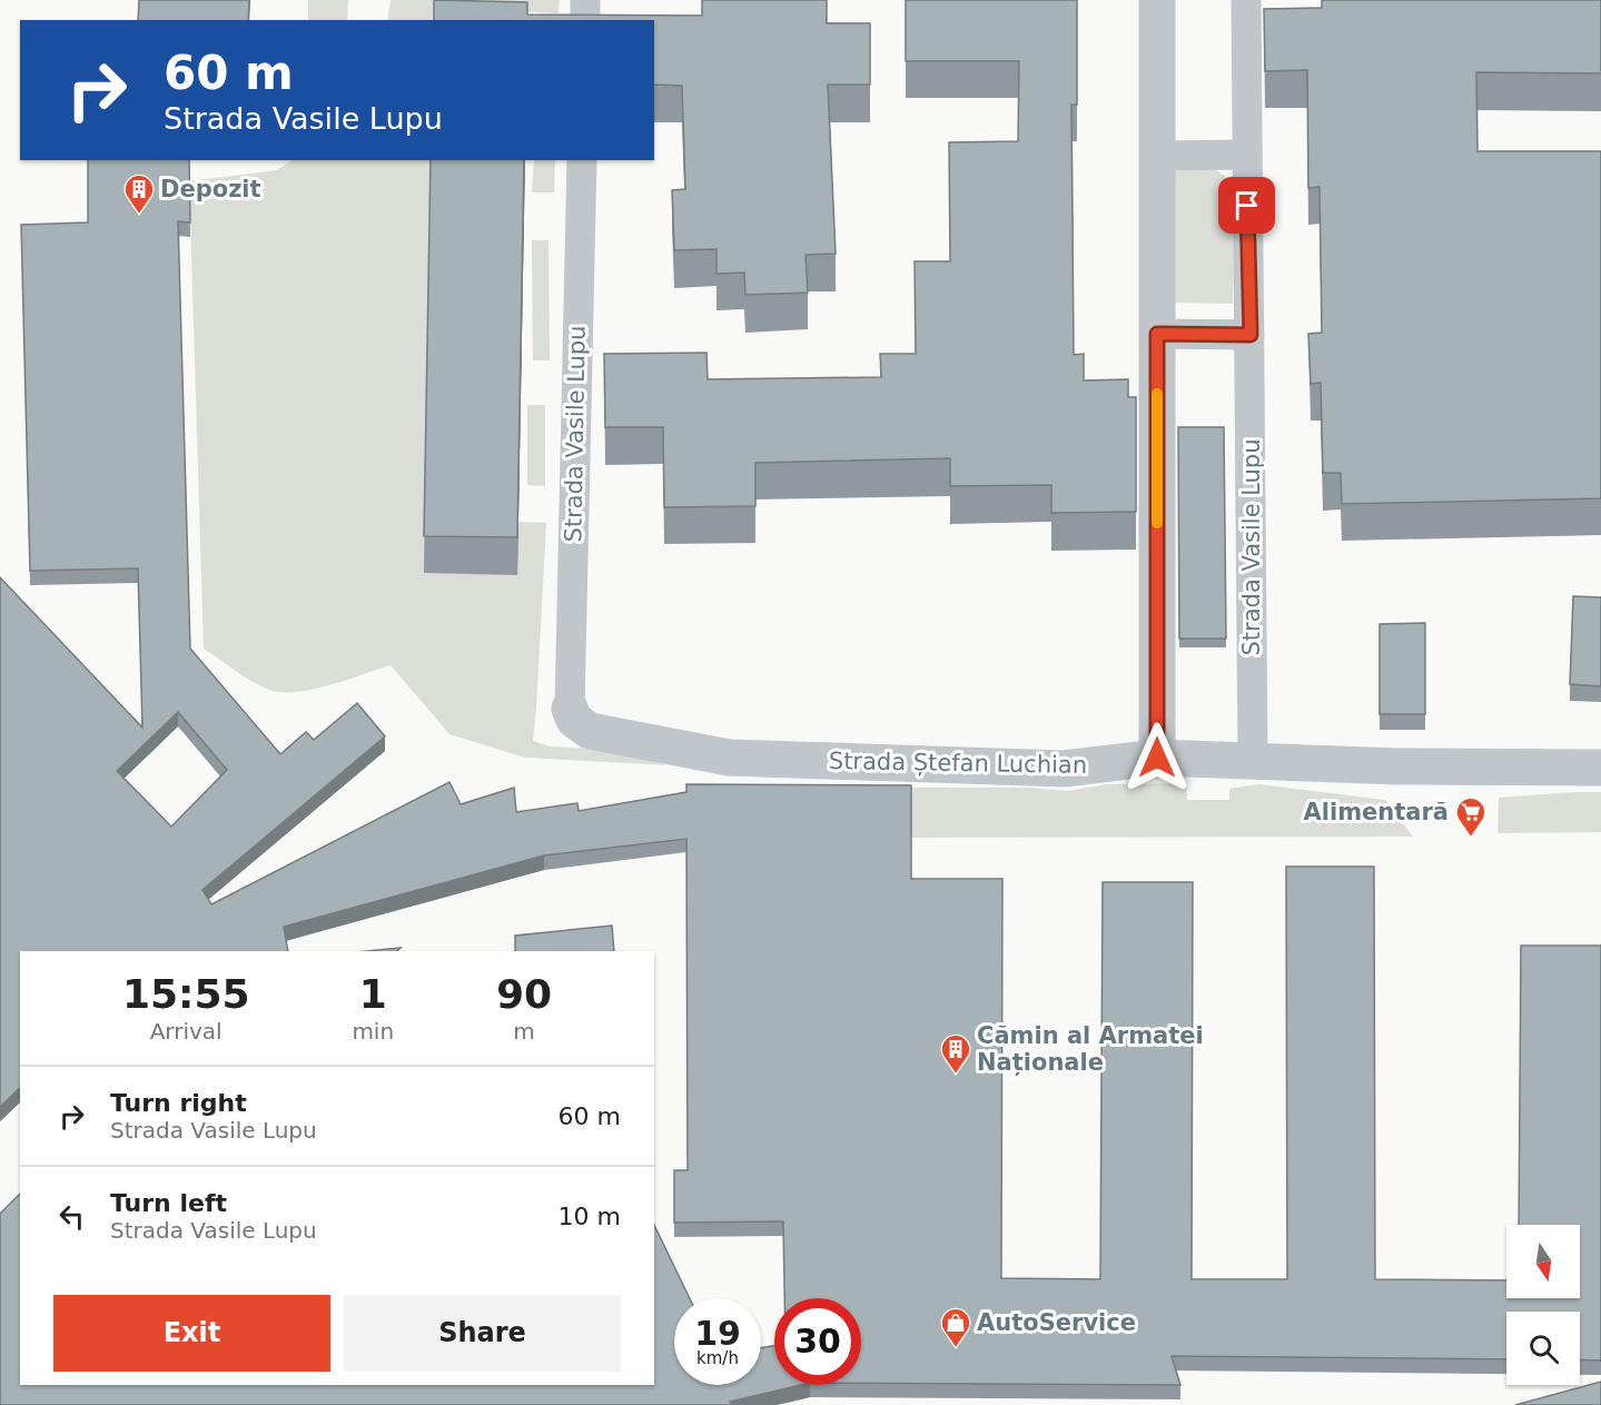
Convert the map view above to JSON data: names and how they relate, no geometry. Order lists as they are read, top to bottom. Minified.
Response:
{"streets":{"street":["Strada Ștefan Luchian"],"lane":["Strada Vasile Lupu"]},"crossings":[["Strada Vasile Lupu","Strada Ștefan Luchian"]],"places":{"building":["Depozit","Cămin al Armatei Naționale"],"supermarket":["Alimentară"],"shop":["AutoService"]},"north":"bottom","page":{"turn":["60 m","Strada Vasile Lupu"],"eta":["15:55","Arrival","1","min","90","m"],"list":[{"name":"Turn right","note":"Strada Vasile Lupu","value":"60 m"},{"name":"Turn left","note":"Strada Vasile Lupu","value":"10 m"}],"buttons":["Exit","Share"],"speed":"19 km/h","limit":"30"}}
